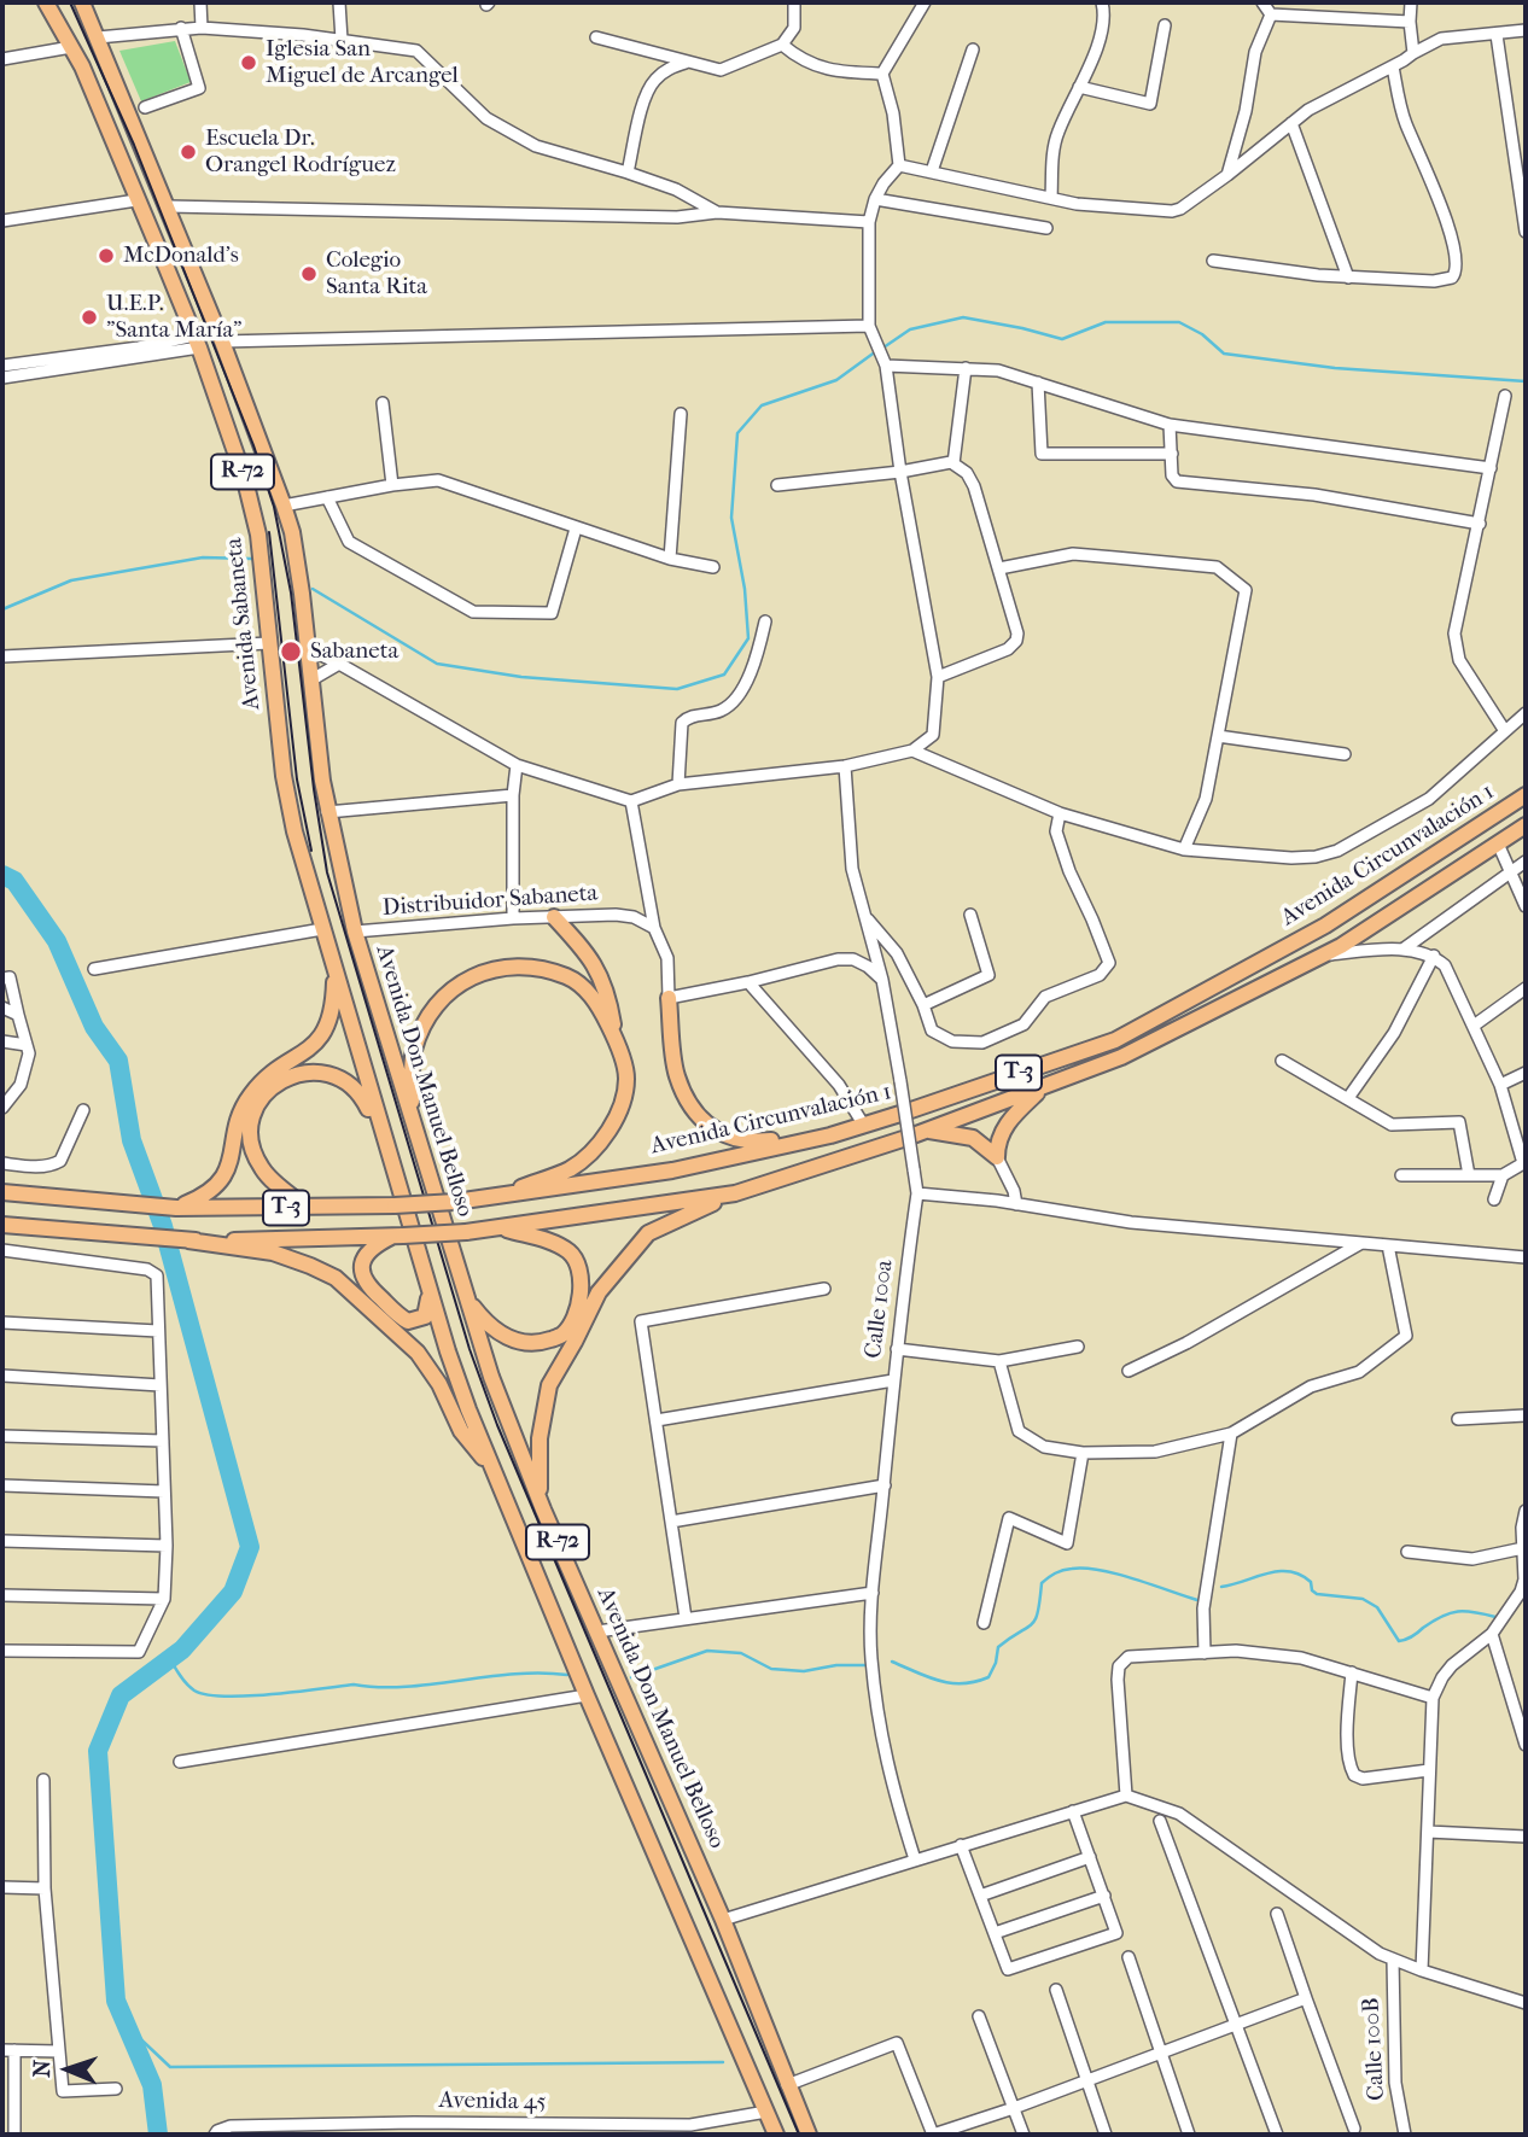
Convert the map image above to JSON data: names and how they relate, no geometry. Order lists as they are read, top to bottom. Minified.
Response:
{"streets":{"main road":["R-72","Avenida Sabaneta","Avenida Circunvalación 1","T-3","Avenida Don Manuel Belloso"],"street":["Distribuidor Sabaneta","Calle 100a","Calle 100B","Avenida 45"]},"crossings":[["R-72","Avenida Sabaneta"],["R-72","Distribuidor Sabaneta"],["R-72","Avenida Don Manuel Belloso"],["R-72","Avenida 45"],["Distribuidor Sabaneta","Avenida Don Manuel Belloso"]],"places":["Iglesia San Miguel de Arcangel","Escuela Dr. Orangel Rodríguez","McDonald's","Colegio Santa Rita","U.E.P. \"Santa María\"","Sabaneta"],"north":"left"}
